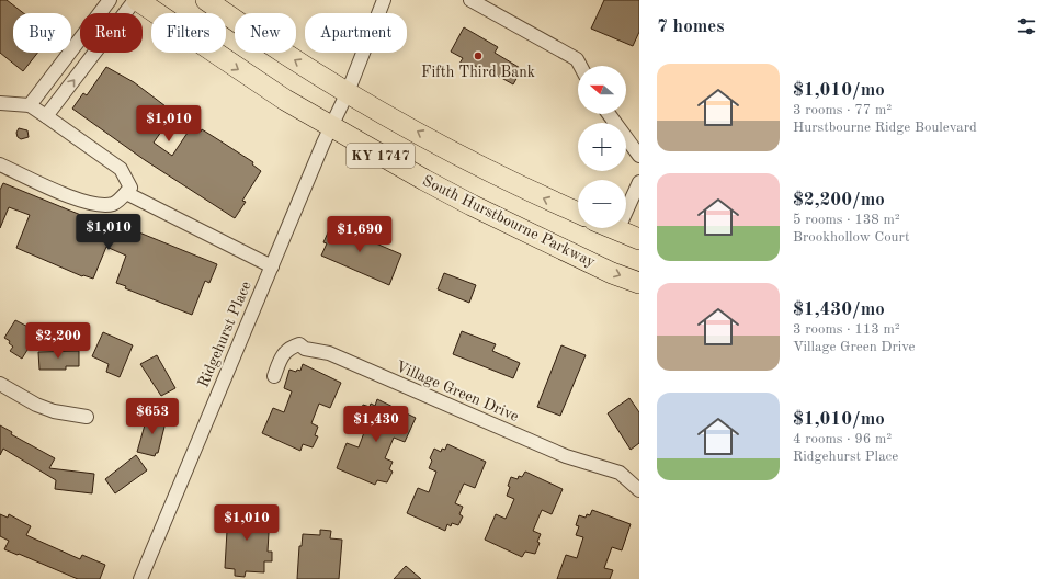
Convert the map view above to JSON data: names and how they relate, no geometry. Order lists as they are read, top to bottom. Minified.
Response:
{"streets":{"main road":["KY 1747","South Hurstbourne Parkway"],"street":["Ridgehurst Place","Village Green Drive"]},"crossings":[["KY 1747","Ridgehurst Place"],["South Hurstbourne Parkway","Ridgehurst Place"]],"places":["Fifth Third Bank"],"north":"left","page":{"heading":"7 homes","chip":["Buy","Rent","Filters","New","Apartment"],"list":[{"name":"$1,010/mo","note":"3 rooms · 77 m² · Hurstbourne Ridge Boulevard"},{"name":"$2,200/mo","note":"5 rooms · 138 m² · Brookhollow Court"},{"name":"$1,430/mo","note":"3 rooms · 113 m² · Village Green Drive"},{"name":"$1,010/mo","note":"4 rooms · 96 m² · Ridgehurst Place"}],"map_buttons":["+","−"],"price":["$1,010","$1,010","$1,690","$2,200","$653","$1,430","$1,010"]}}
